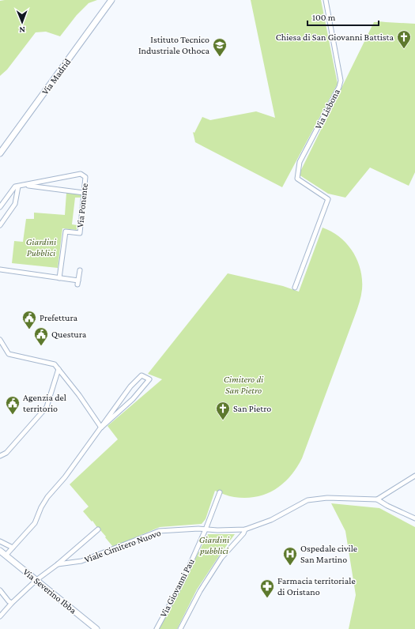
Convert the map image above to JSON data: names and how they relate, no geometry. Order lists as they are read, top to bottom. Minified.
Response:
{"streets":{"street":["Via Madrid","Via Lisbona","Via Ponente","Viale Cimitero Nuovo","Via Giovanni Pau","Via Severino Ibba"]},"crossings":[["Viale Cimitero Nuovo","Via Giovanni Pau"],["Viale Cimitero Nuovo","Via Severino Ibba"]],"parks":["Giardini Pubblici","Cimitero di San Pietro","Giardini pubblici"],"places":{"church":["Chiesa di San Giovanni Battista","San Pietro"],"school or university":["Istituto Tecnico Industriale Othoca"],"public building":["Prefettura","Questura","Agenzia del territorio"],"hospital":["Ospedale civile San Martino"],"pharmacy":["Farmacia territoriale di Oristano"]},"scale_bar":"100 m","north":"bottom"}
